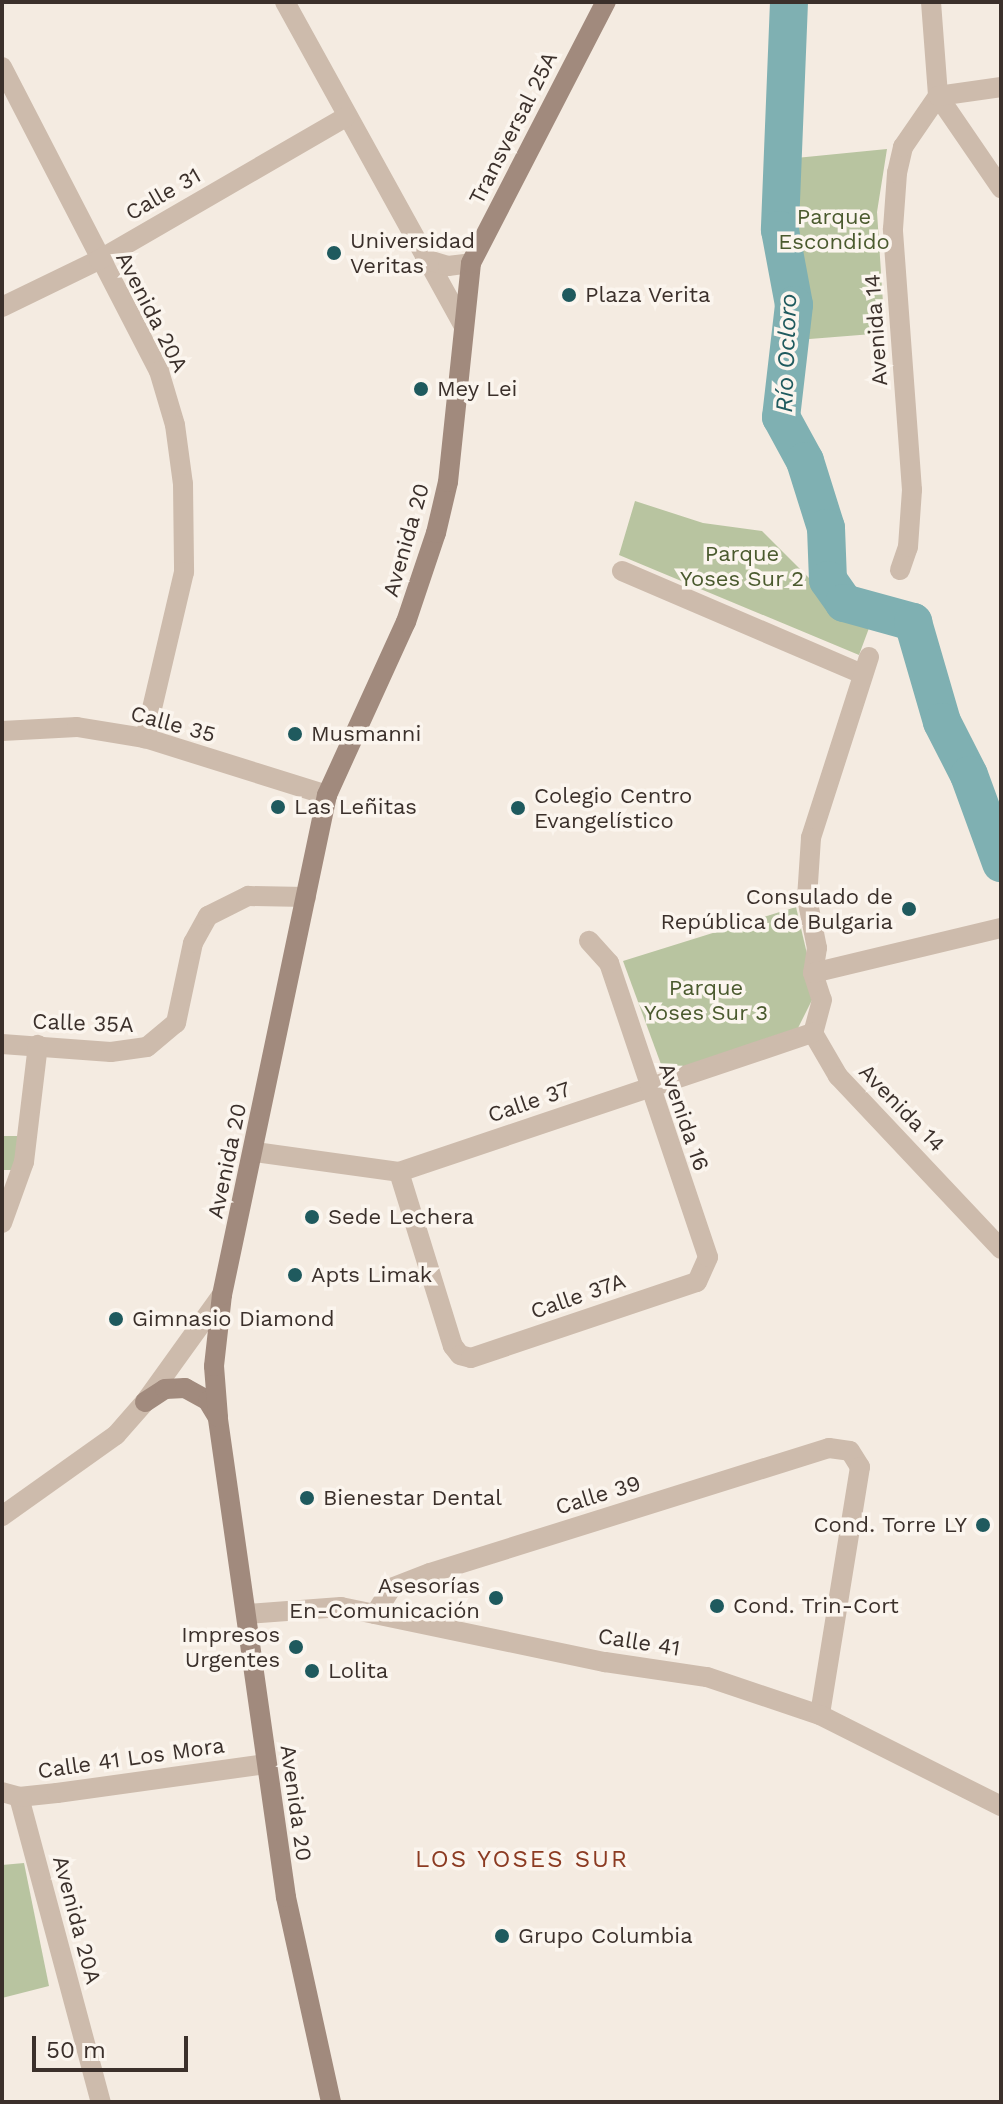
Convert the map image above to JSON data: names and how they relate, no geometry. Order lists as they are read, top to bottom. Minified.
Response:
{"streets":{"main road":["Transversal 25A","Avenida 20"],"street":["Calle 31","Avenida 20A","Avenida 14","Calle 35","Calle 35A","Calle 37","Avenida 16","Calle 37A","Calle 39","Calle 41","Calle 41 Los Mora"]},"crossings":[["Transversal 25A","Avenida 20"],["Calle 31","Avenida 20A"],["Avenida 20A","Calle 35"],["Avenida 20A","Calle 41 Los Mora"],["Avenida 14","Calle 37"],["Avenida 20","Calle 35"],["Avenida 20","Calle 35A"],["Avenida 20","Calle 37"],["Avenida 20","Calle 41"],["Avenida 20","Calle 41 Los Mora"],["Calle 37","Avenida 16"],["Calle 37","Calle 37A"],["Avenida 16","Calle 37A"],["Calle 39","Calle 41"]],"districts":["LOS YOSES SUR"],"water":["Río Ocloro"],"parks":["Parque Escondido","Parque Yoses Sur 2","Parque Yoses Sur 3"],"places":["Universidad Veritas","Plaza Verita","Mey Lei","Musmanni","Las Leñitas","Colegio Centro Evangelístico","Consulado de República de Bulgaria","Sede Lechera","Apts Limak","Gimnasio Diamond","Bienestar Dental","Cond. Torre LY","Asesorías En-Comunicación","Cond. Trin-Cort","Impresos Urgentes","Lolita","Grupo Columbia"],"scale_bar":"50 m"}
